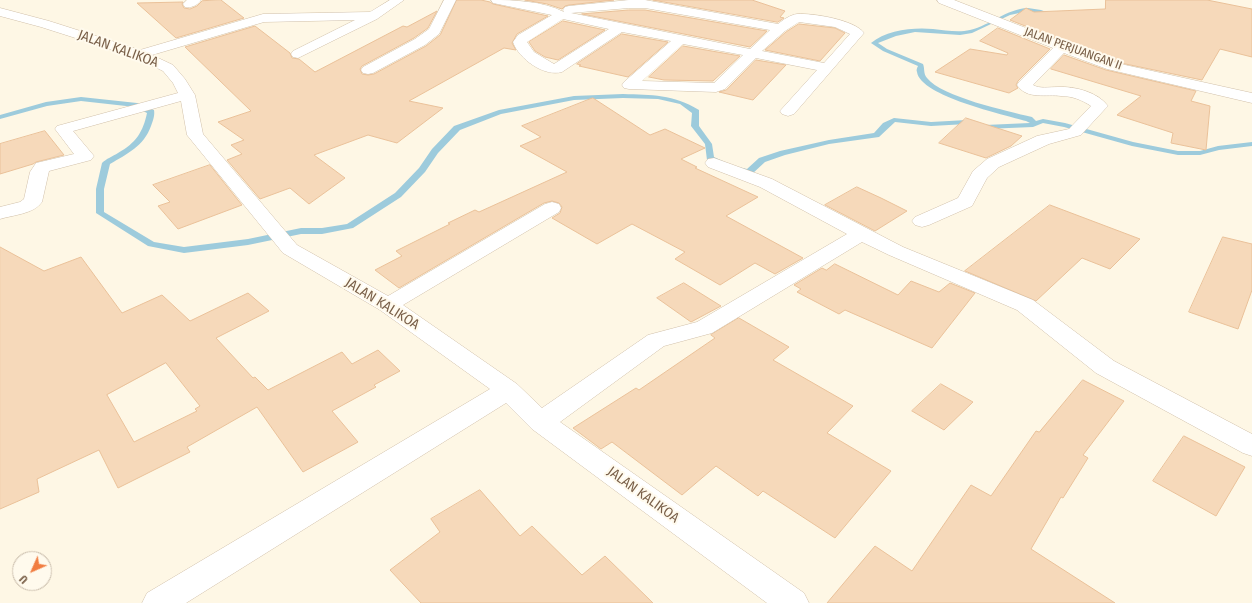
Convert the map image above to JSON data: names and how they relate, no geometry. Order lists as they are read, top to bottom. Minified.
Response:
{"streets":{"street":["JALAN KALIKOA","JALAN PERJUANGAN II"]},"north":"bottom left"}
